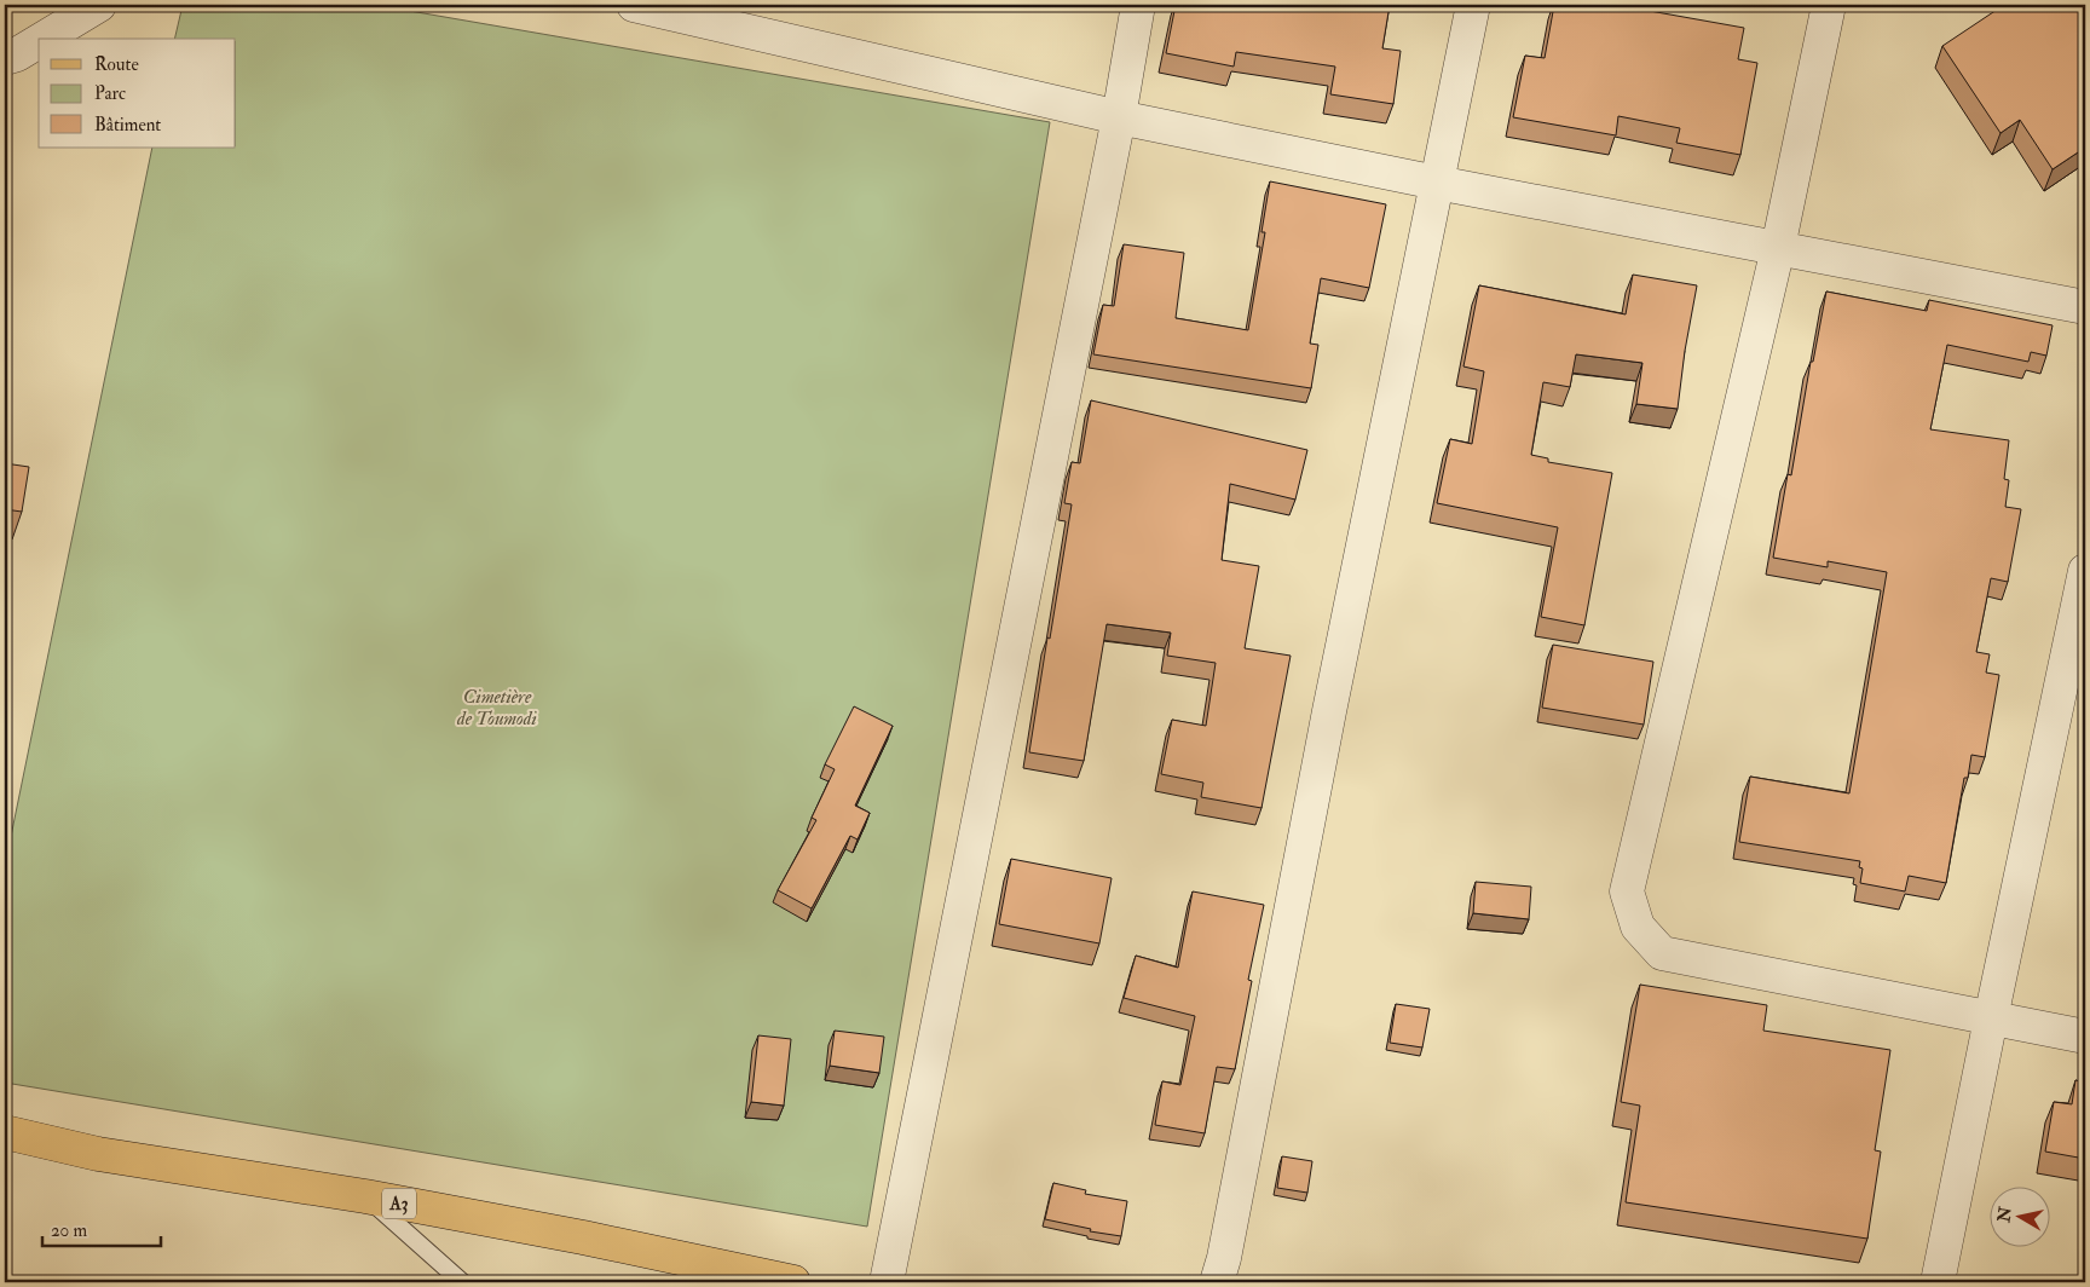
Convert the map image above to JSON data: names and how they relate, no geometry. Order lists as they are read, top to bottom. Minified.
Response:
{"streets":{"main road":["A3"]},"parks":["Cimetière de Toumodi"],"legend":["Route","Parc","Bâtiment"],"scale_bar":"20 m","north":"left"}
